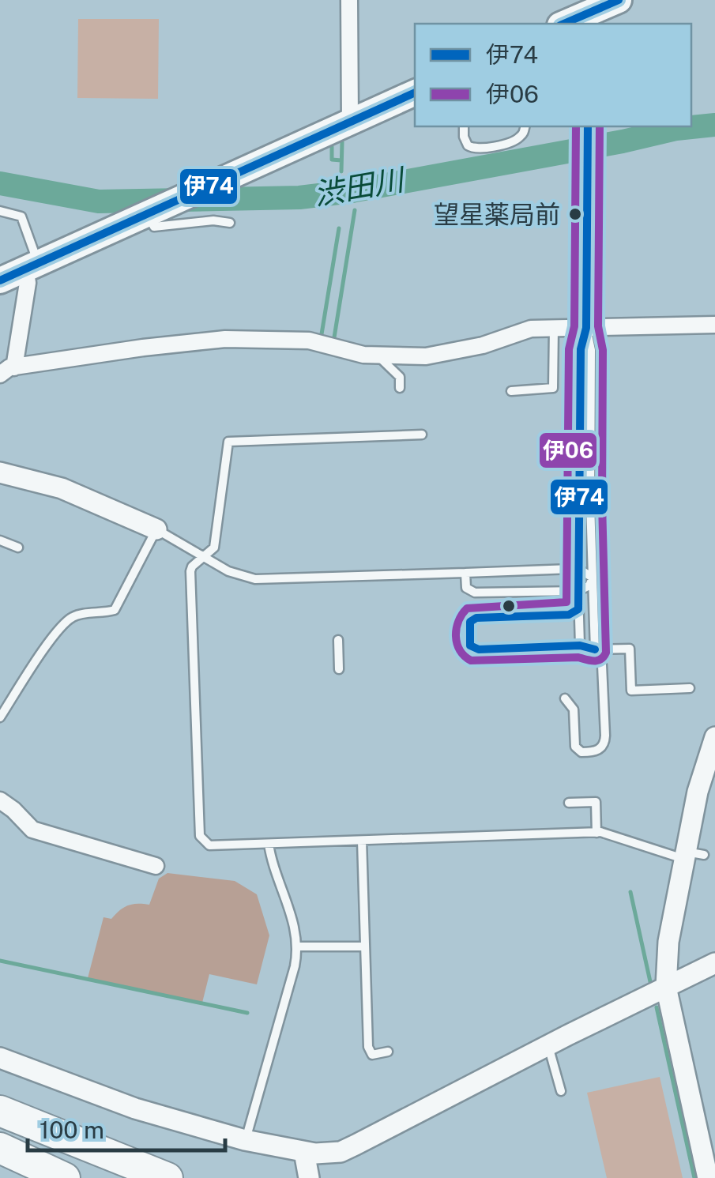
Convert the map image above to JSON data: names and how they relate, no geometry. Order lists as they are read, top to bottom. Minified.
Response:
{"water":["渋田川"],"places":["望星薬局前"],"lines":["transit line 伊74","transit line 伊06"],"legend":["伊74","伊06"],"scale_bar":"100 m"}
